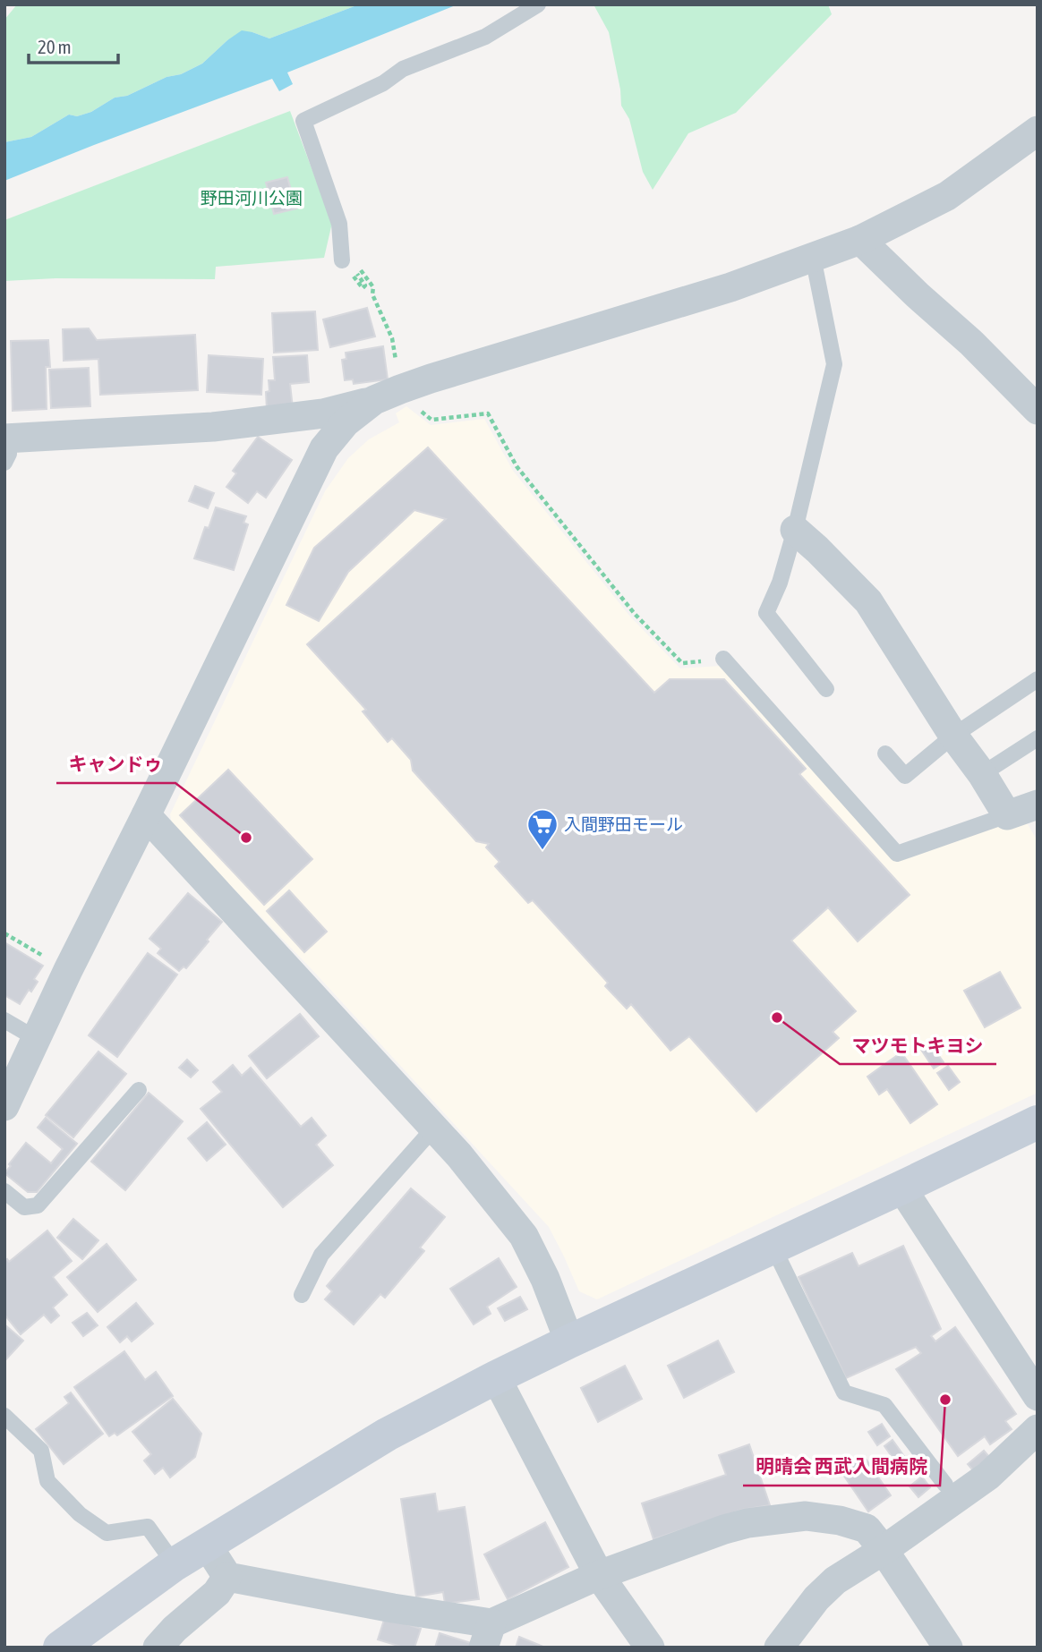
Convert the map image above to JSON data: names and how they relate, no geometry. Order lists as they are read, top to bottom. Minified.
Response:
{"parks":["野田河川公園"],"places":{"other":["キャンドゥ","マツモトキヨシ","明晴会 西武入間病院"],"supermarket":["入間野田モール"]},"scale_bar":"20 m"}
